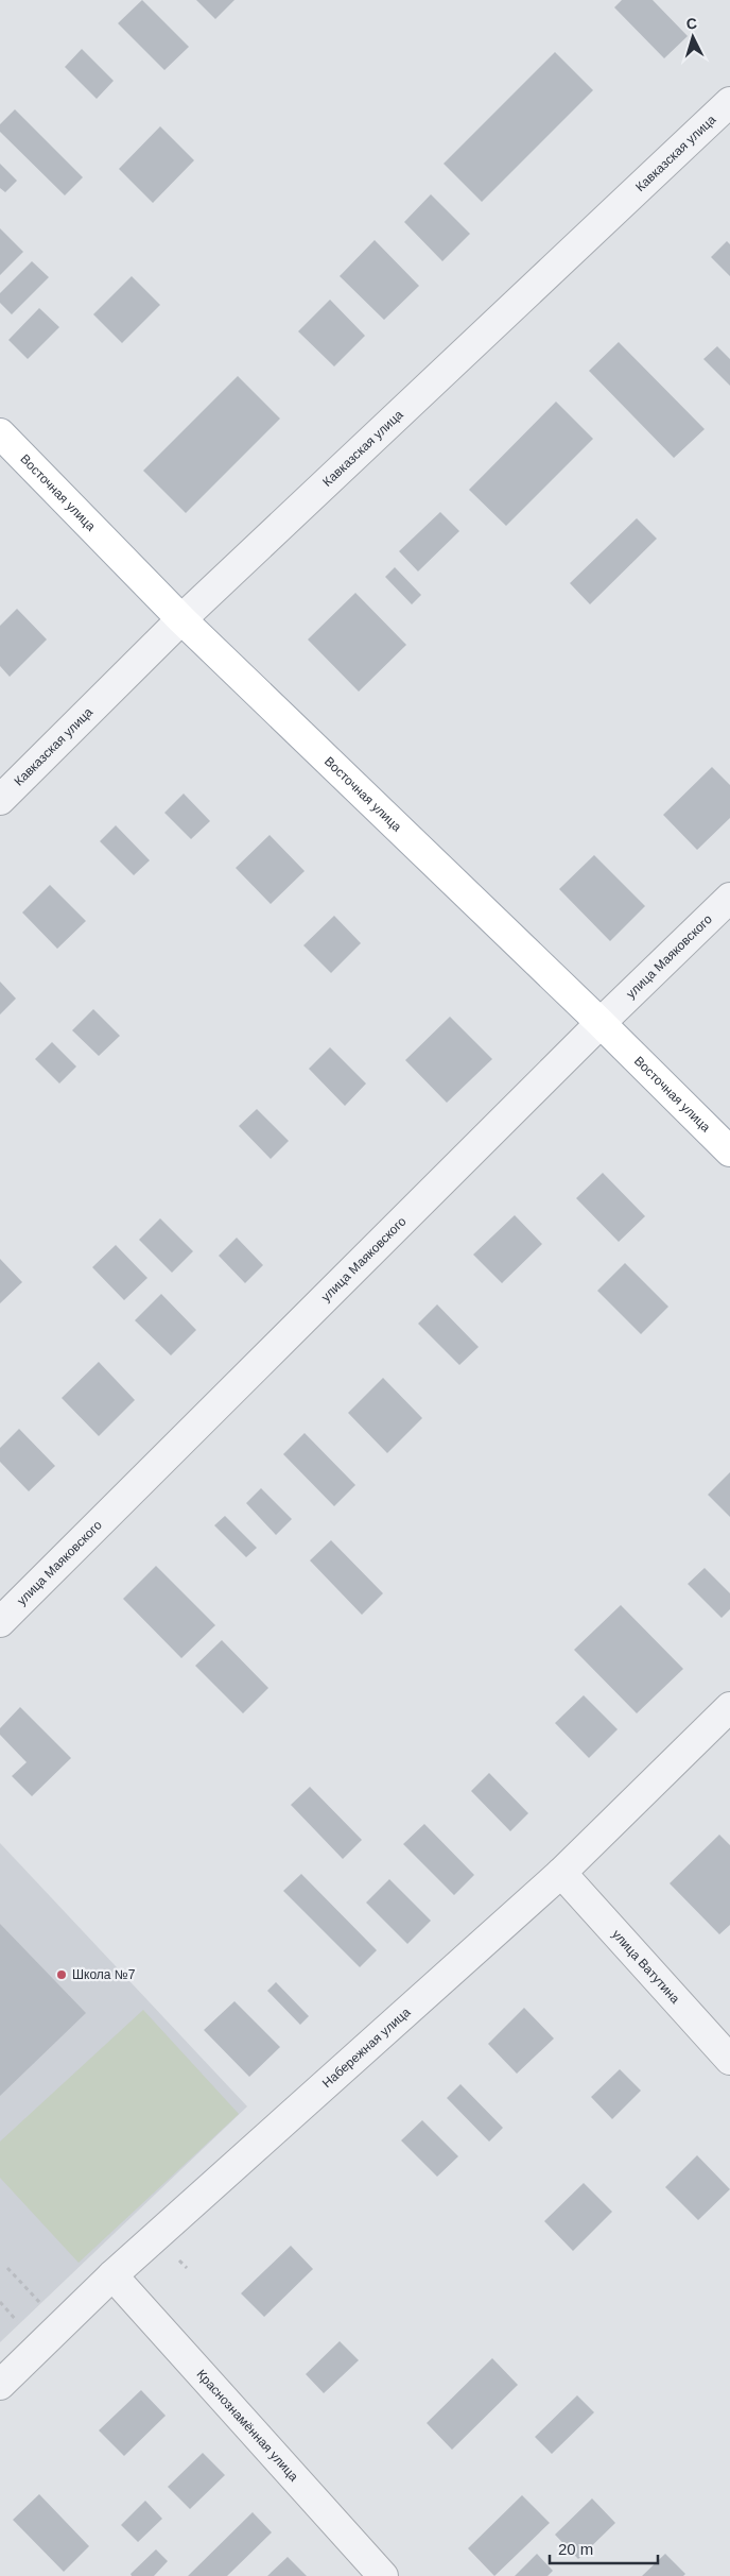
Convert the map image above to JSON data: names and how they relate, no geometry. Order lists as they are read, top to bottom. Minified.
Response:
{"streets":{"main road":["Восточная улица"],"street":["Кавказская улица","улица Маяковского","улица Ватутина","Набережная улица","Краснознамённая улица"]},"crossings":[["Кавказская улица","Восточная улица"],["Восточная улица","улица Маяковского"],["улица Ватутина","Набережная улица"],["Набережная улица","Краснознамённая улица"]],"places":["Школа №7"],"scale_bar":"20 m","north":"top"}
